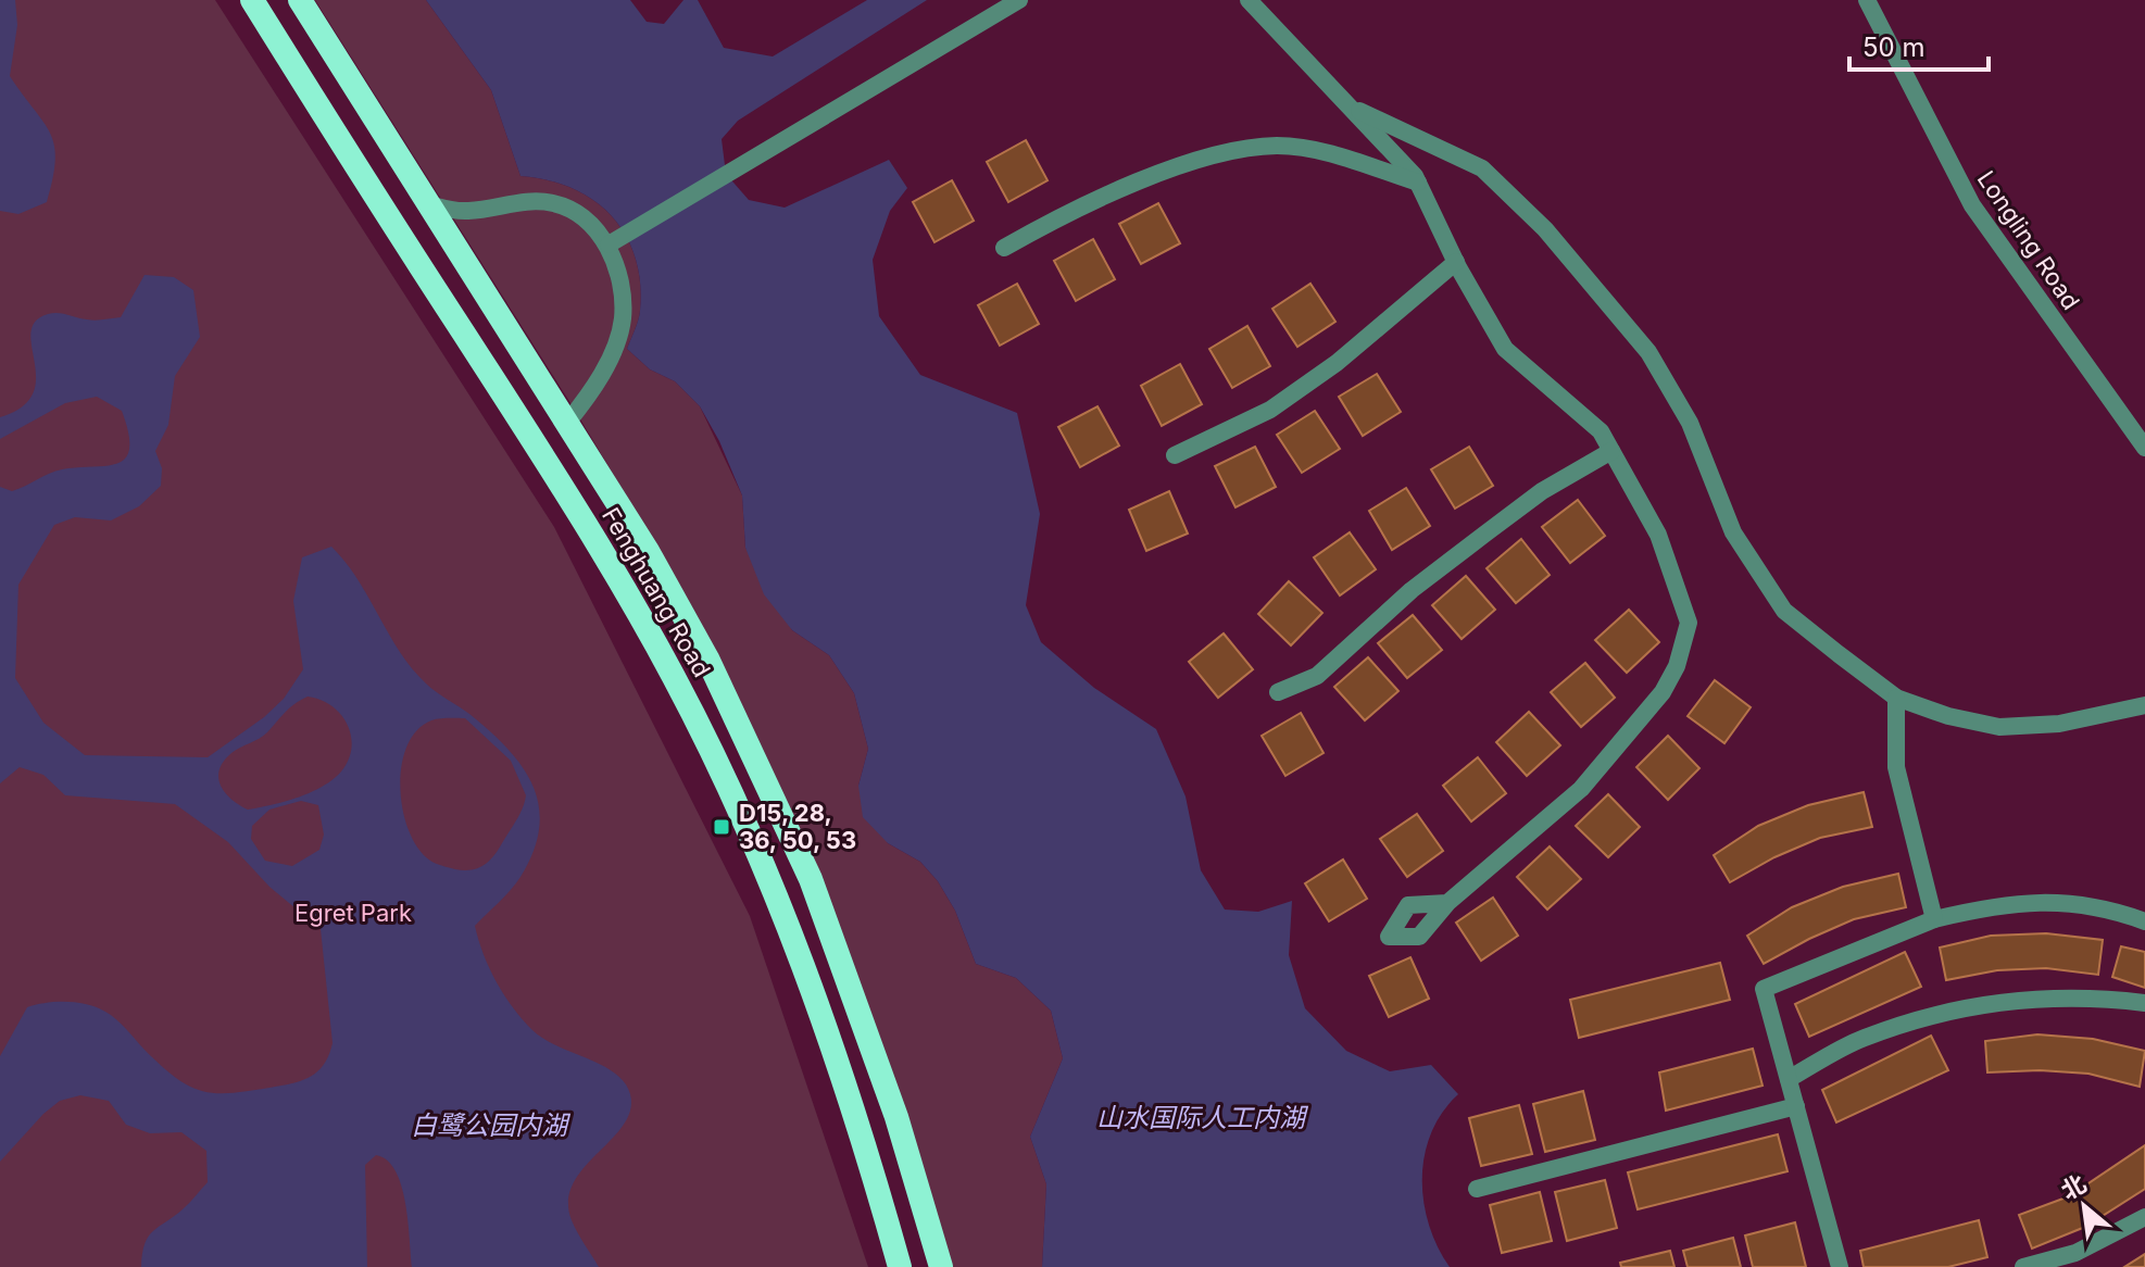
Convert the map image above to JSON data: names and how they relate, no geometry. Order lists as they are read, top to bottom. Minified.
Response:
{"streets":{"highway":["Fenghuang Road"],"street":["Longling Road"]},"water":["山水国际人工内湖","白鹭公园内湖"],"parks":["Egret Park"],"places":{"transit":["D15, 28, 36, 50, 53"]},"scale_bar":"50 m","north":"top left"}
